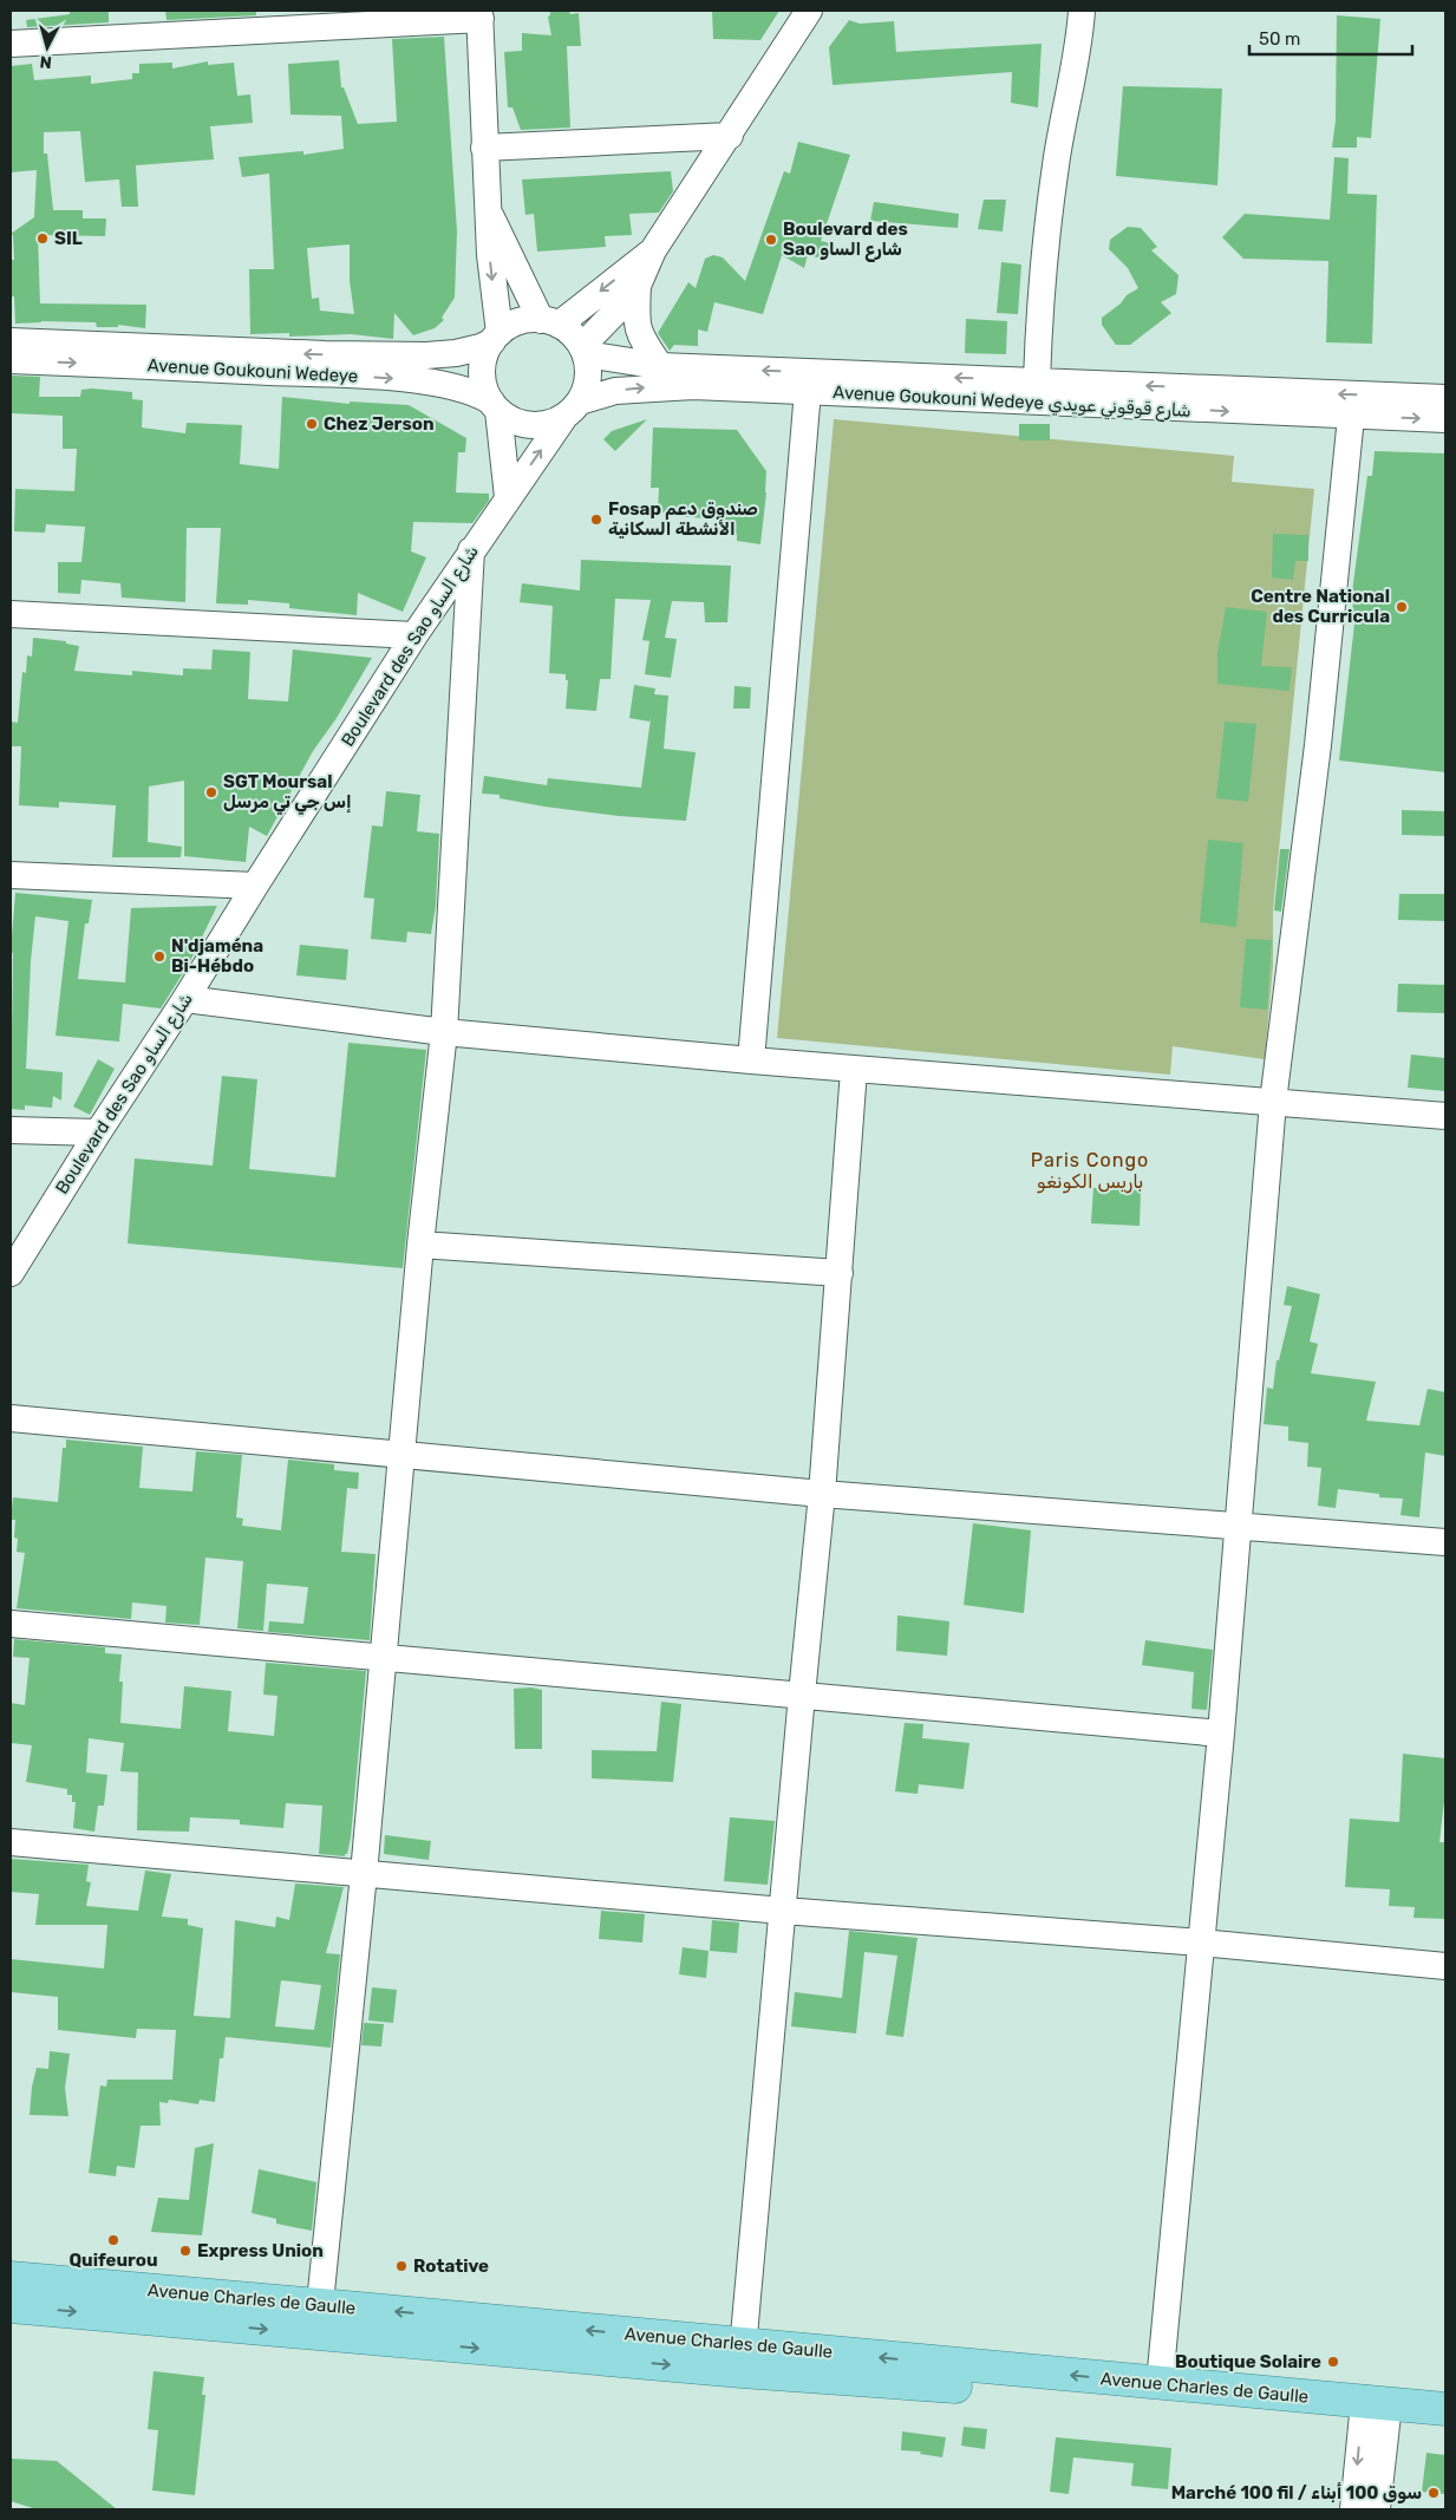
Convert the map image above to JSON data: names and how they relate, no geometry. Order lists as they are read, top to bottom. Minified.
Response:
{"streets":{"main road":["Avenue Charles de Gaulle"],"street":["Avenue Goukouni Wedeye","Avenue Goukouni Wedeye شارع قوقوني عويدي","Boulevard des Sao شارع الساو"]},"crossings":[["Avenue Goukouni Wedeye","Avenue Goukouni Wedeye شارع قوقوني عويدي"],["Avenue Goukouni Wedeye","Boulevard des Sao شارع الساو"],["Avenue Goukouni Wedeye شارع قوقوني عويدي","Boulevard des Sao شارع الساو"]],"districts":["Paris Congo باريس الكونغو"],"places":["SIL","Boulevard des Sao شارع الساو","Chez Jerson","Fosap صندوق دعم الأنشطة السكانية","Centre National des Curricula","SGT Moursal إس جي تي مرسل","N'djaména Bi-Hébdo","Quifeurou","Express Union","Rotative","Boutique Solaire","Marché 100 fil / سوق 100 أبناء"],"scale_bar":"50 m","north":"bottom"}
